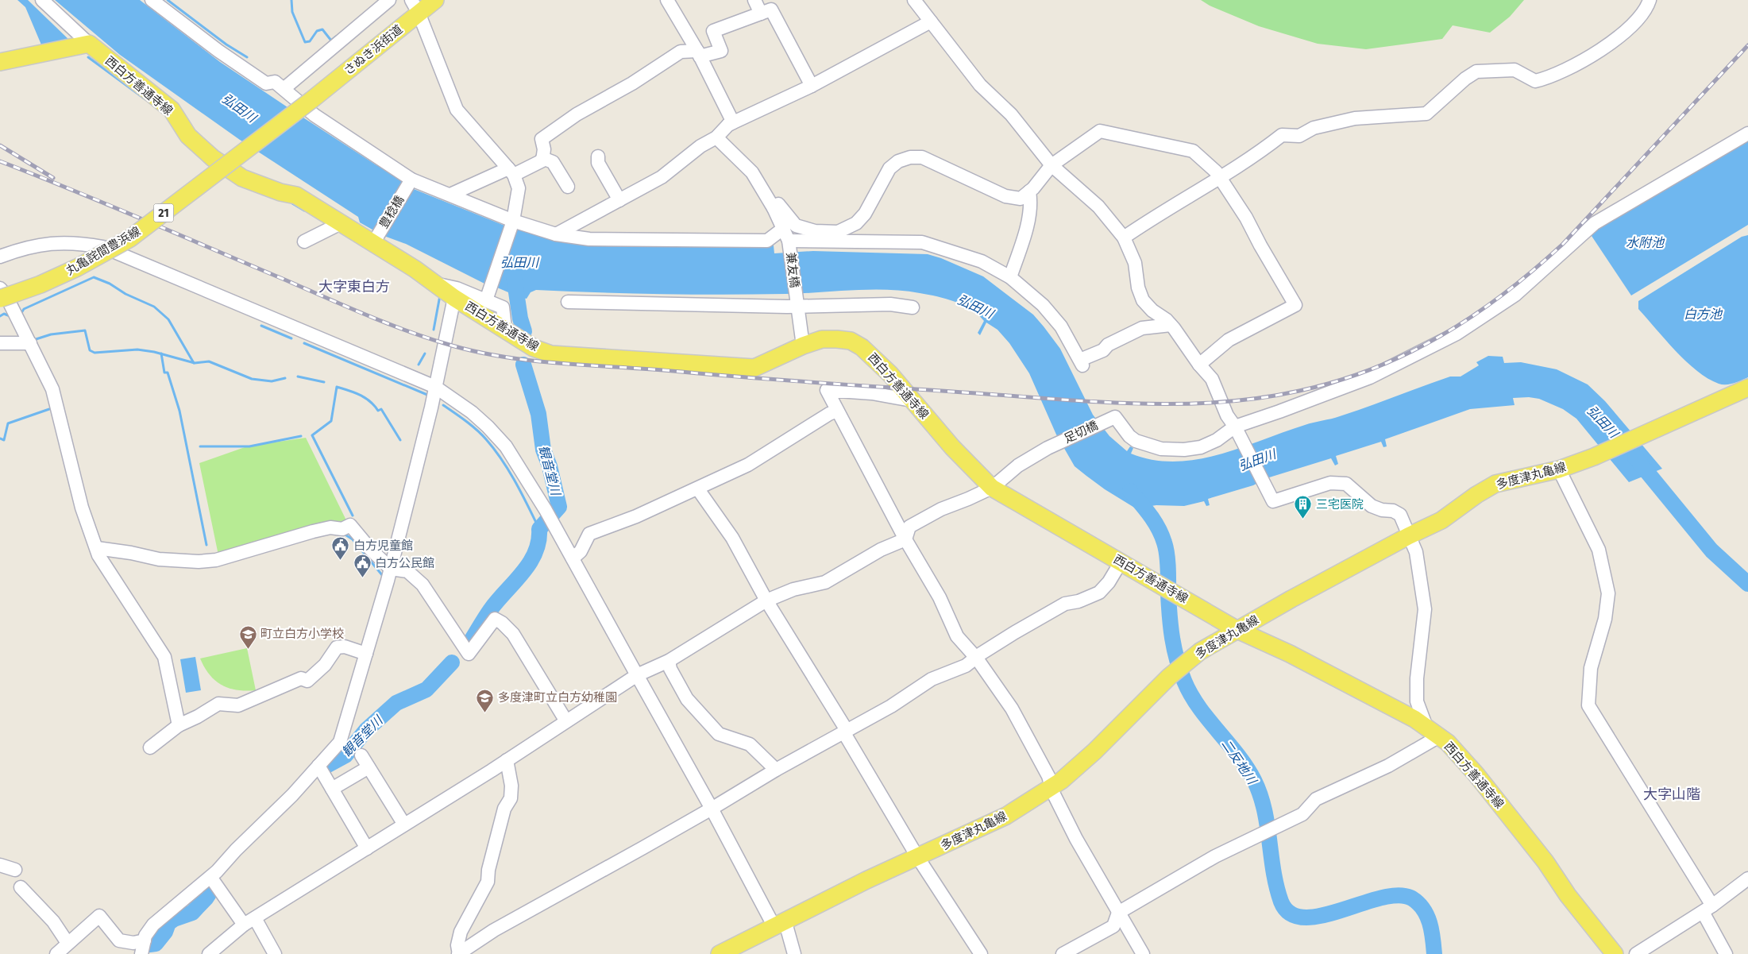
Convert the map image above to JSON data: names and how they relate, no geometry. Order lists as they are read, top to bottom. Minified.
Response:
{"streets":{"main road":["さぬき浜街道","西白方善通寺線","21","丸亀詫間豊浜線","多度津丸亀線"],"street":["豊稔橋","兼友橋","足切橋"]},"crossings":[["さぬき浜街道","21"],["さぬき浜街道","丸亀詫間豊浜線"],["西白方善通寺線","豊稔橋"],["西白方善通寺線","兼友橋"],["西白方善通寺線","足切橋"],["西白方善通寺線","多度津丸亀線"]],"districts":["大字東白方","大字山階"],"water":["弘田川","水附池","白方池","観音堂川","二反地川"],"places":{"building":["三宅医院"],"public building":["白方児童館","白方公民館"],"school or university":["町立白方小学校","多度津町立白方幼稚園"]}}
